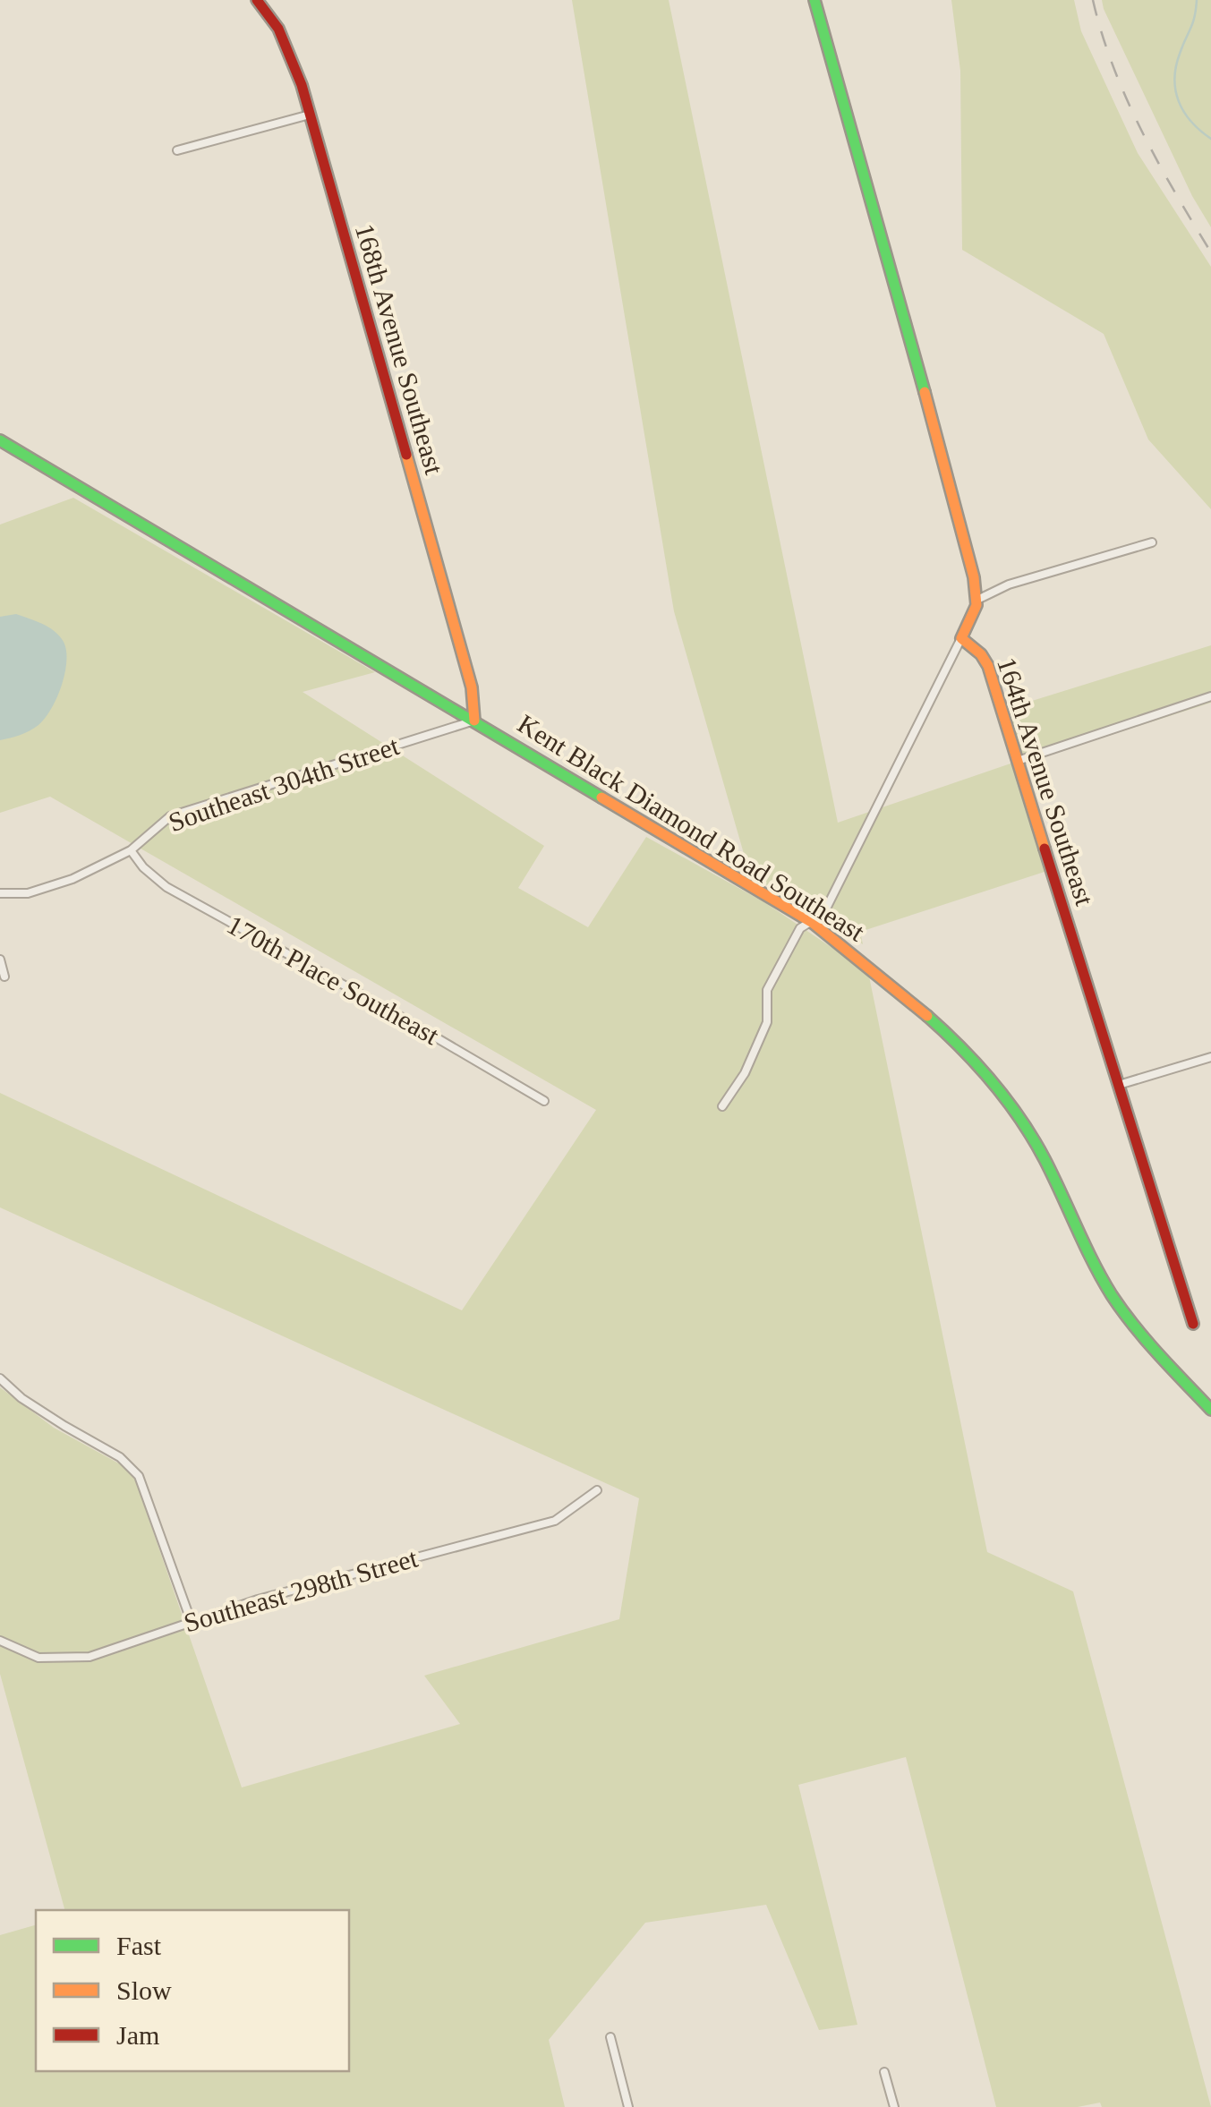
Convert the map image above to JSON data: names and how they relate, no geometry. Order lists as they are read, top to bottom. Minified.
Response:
{"streets":{"street":["168th Avenue Southeast","164th Avenue Southeast","Southeast 304th Street","Kent Black Diamond Road Southeast","170th Place Southeast","Southeast 298th Street"]},"crossings":[["168th Avenue Southeast","Southeast 304th Street"],["168th Avenue Southeast","Kent Black Diamond Road Southeast"],["Southeast 304th Street","Kent Black Diamond Road Southeast"],["Southeast 304th Street","170th Place Southeast"]],"legend":["Fast","Slow","Jam"]}
